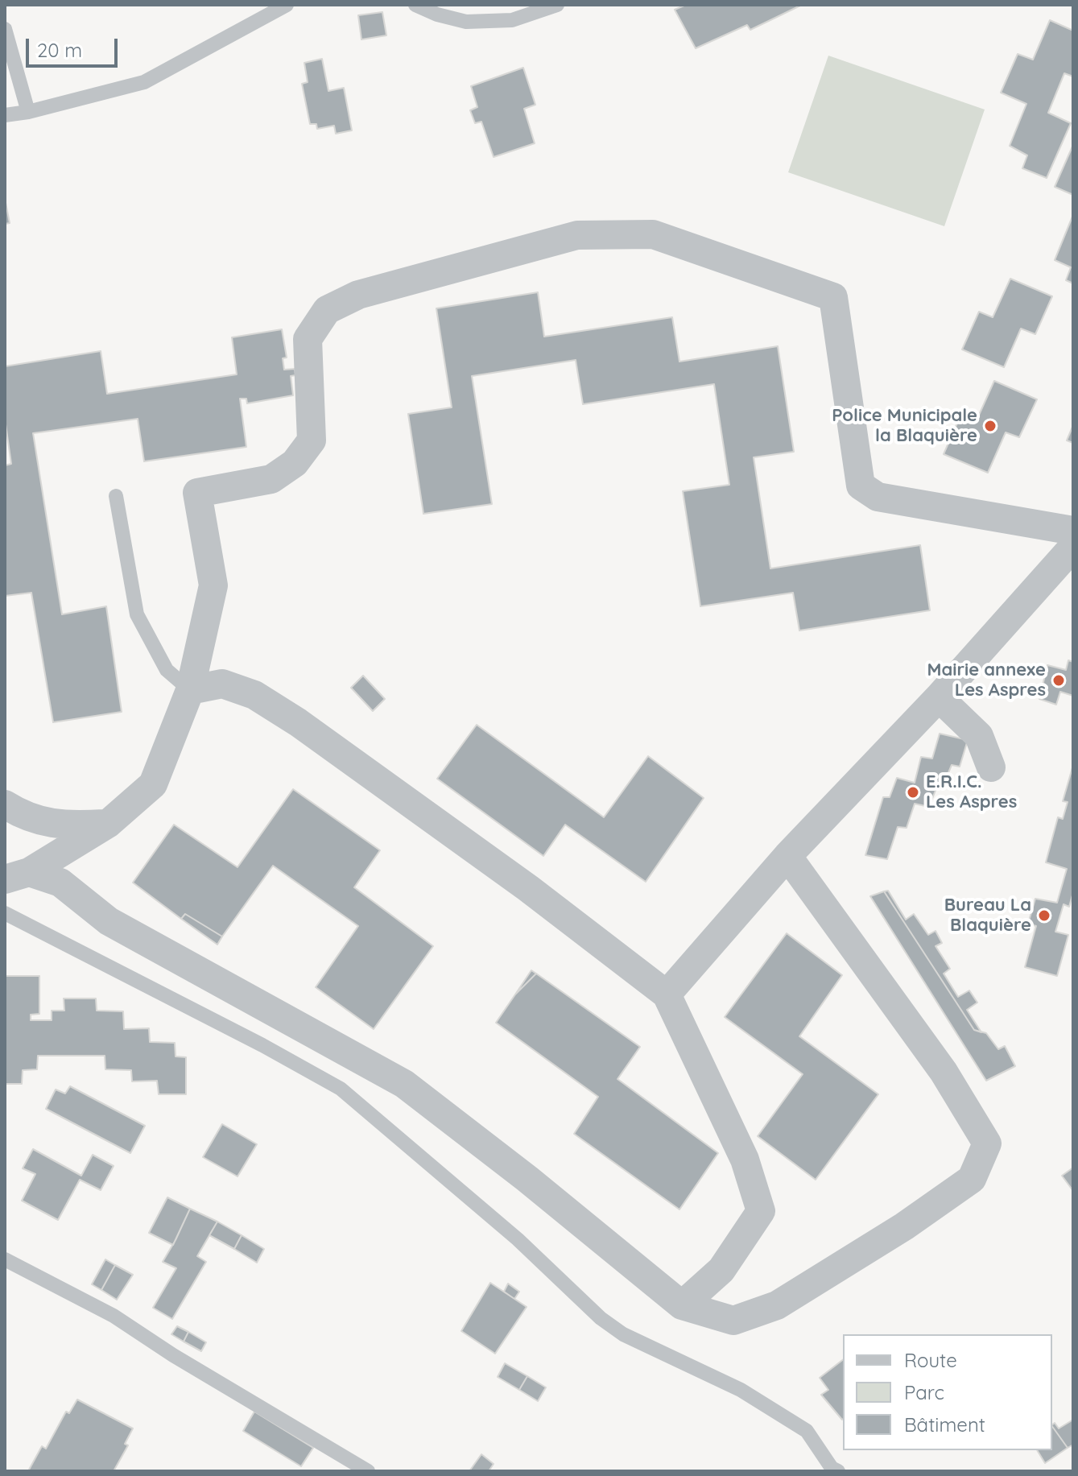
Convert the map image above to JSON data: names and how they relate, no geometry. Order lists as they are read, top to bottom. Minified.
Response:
{"places":["Police Municipale la Blaquière","Mairie annexe Les Aspres","E.R.I.C. Les Aspres","Bureau La Blaquière"],"legend":["Route","Parc","Bâtiment"],"scale_bar":"20 m"}
